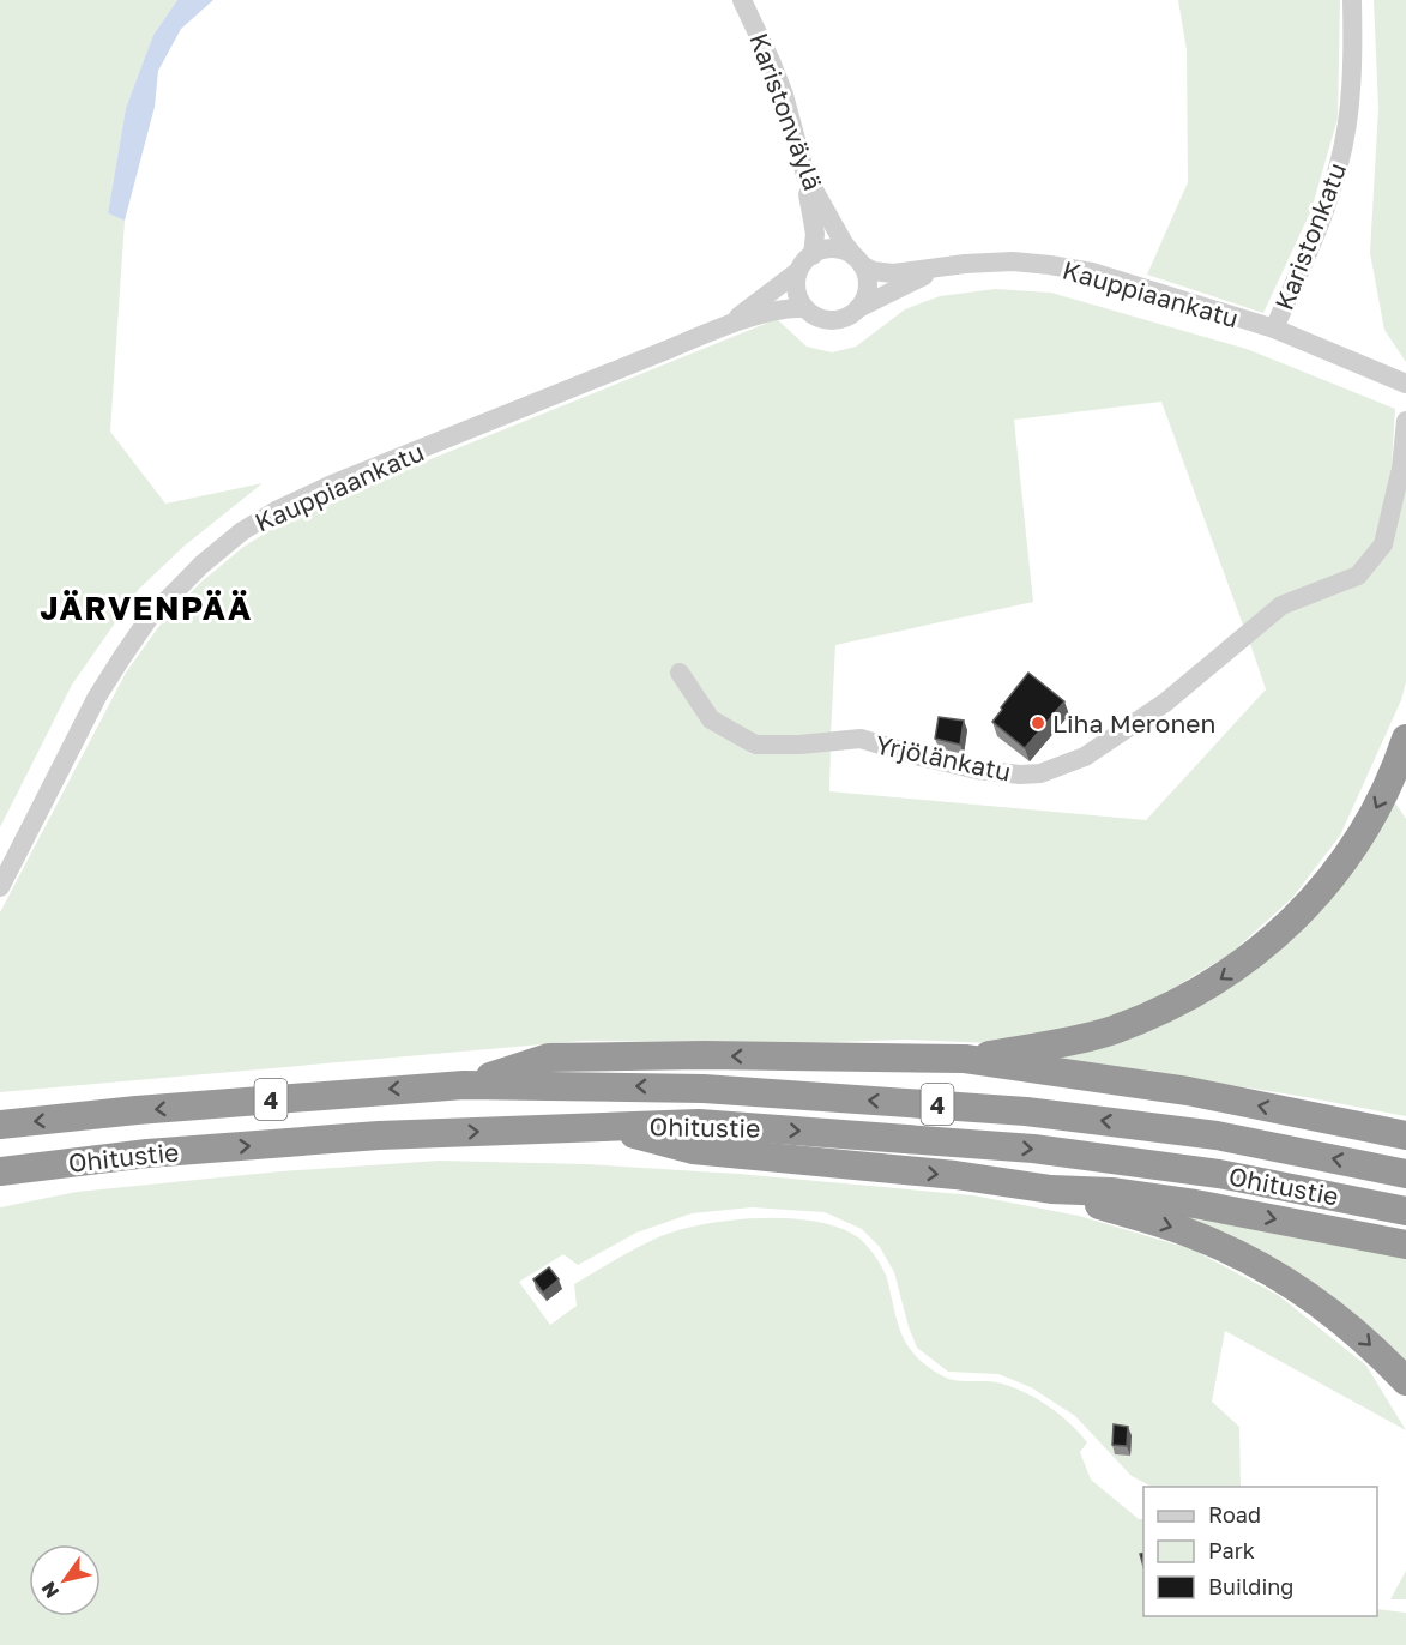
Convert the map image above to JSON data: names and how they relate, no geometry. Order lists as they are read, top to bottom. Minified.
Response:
{"streets":{"highway":["4","Ohitustie"],"street":["Karistonväylä","Karistonkatu","Kauppiaankatu","Yrjölänkatu"]},"crossings":[["Karistonväylä","Kauppiaankatu"],["Karistonkatu","Kauppiaankatu"]],"districts":["JÄRVENPÄÄ"],"places":["Liha Meronen"],"legend":["Road","Park","Building"],"north":"bottom left"}
